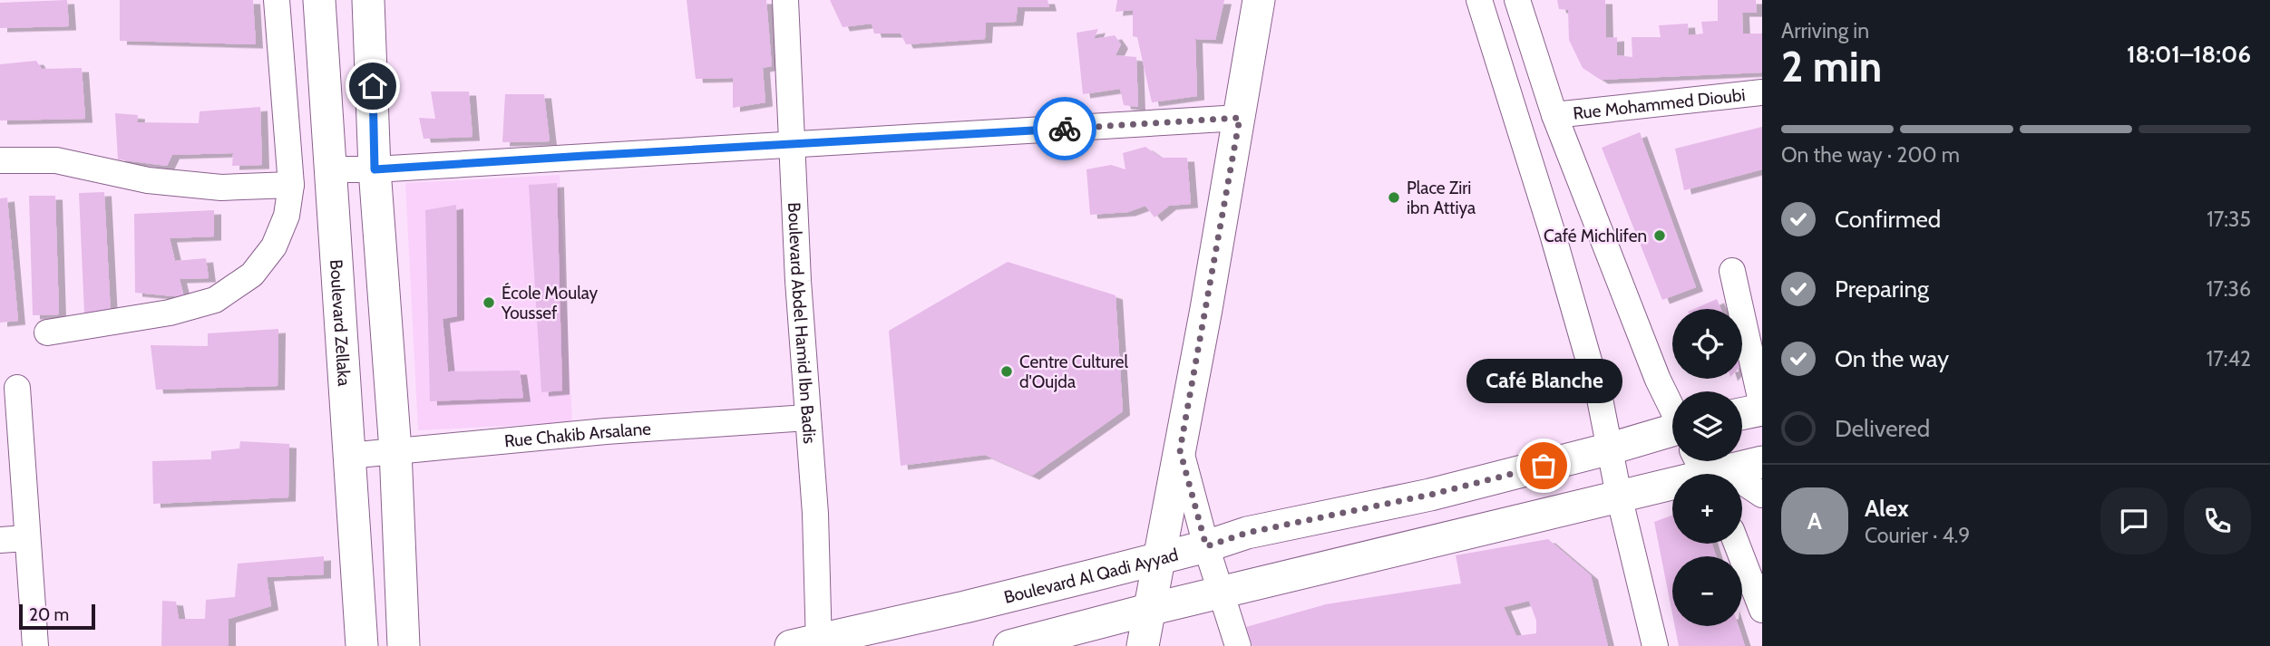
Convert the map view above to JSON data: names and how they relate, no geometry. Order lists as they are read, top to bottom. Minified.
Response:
{"streets":{"main road":["Boulevard Zellaka","Boulevard Al Qadi Ayyad"],"street":["Rue Mohammed Dioubi","Boulevard Abdel Hamid Ibn Badis","Rue Chakib Arsalane"]},"crossings":[["Boulevard Zellaka","Rue Chakib Arsalane"],["Boulevard Abdel Hamid Ibn Badis","Rue Chakib Arsalane"],["Boulevard Abdel Hamid Ibn Badis","Boulevard Al Qadi Ayyad"]],"places":["Place Ziri ibn Attiya","Café Michlifen","École Moulay Youssef","Centre Culturel d'Oujda","Café Blanche"],"scale_bar":"20 m","page":{"heading":["2 min","Arriving in","18:01–18:06"],"panel":["Alex","Courier · 4.9"],"bar":"On the way · 200 m","list":[["Confirmed","17:35"],["Preparing","17:36"],["On the way","17:42"],"Delivered"],"map_buttons":["+","−"],"bubble":"Café Blanche","round":"A","scale":"20 m"}}
